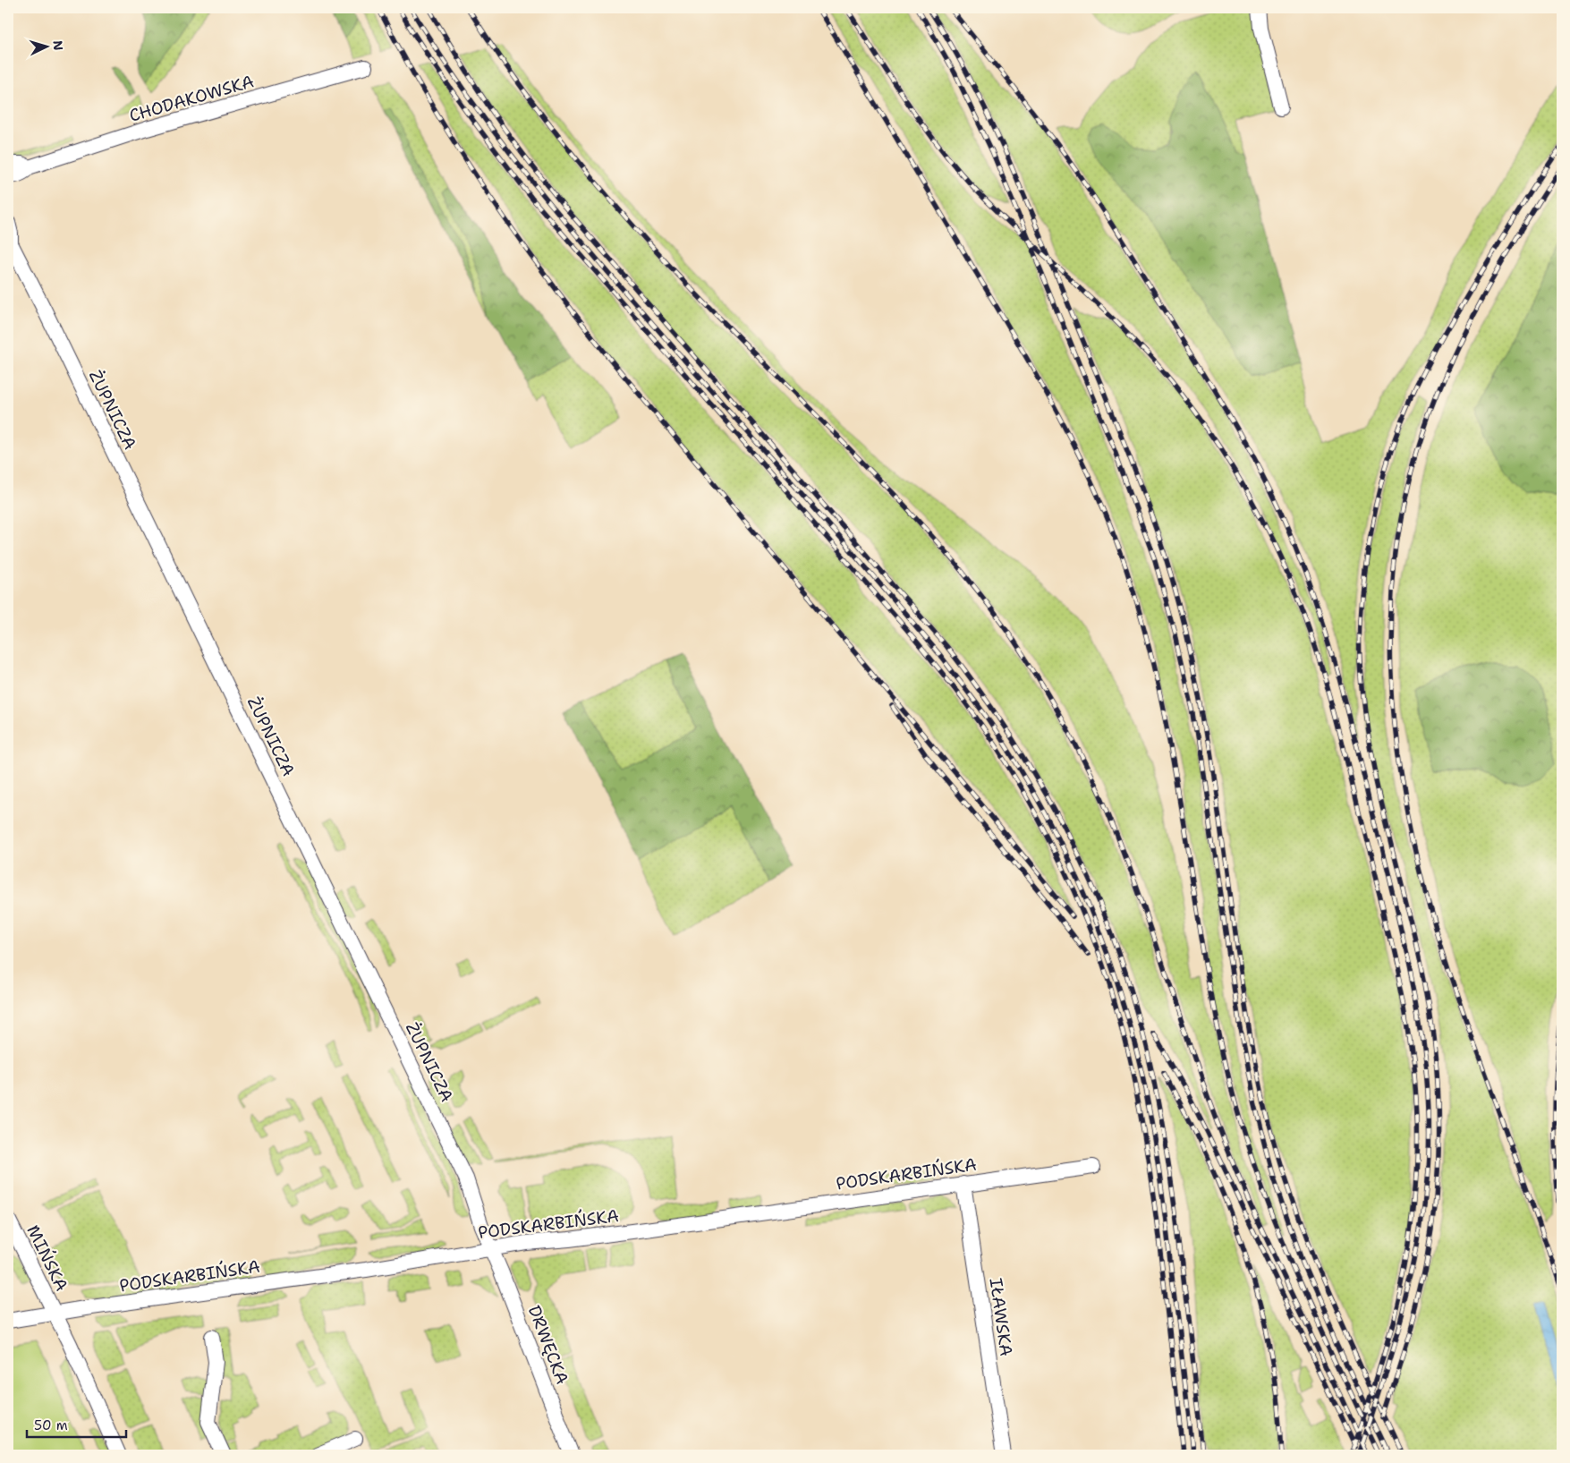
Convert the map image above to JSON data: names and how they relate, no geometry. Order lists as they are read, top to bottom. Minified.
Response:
{"streets":{"street":["CHODAKOWSKA","ŻUPNICZA","PODSKARBIŃSKA","MIŃSKA","IŁAWSKA","DRWĘCKA"]},"crossings":[["ŻUPNICZA","PODSKARBIŃSKA"],["ŻUPNICZA","DRWĘCKA"],["PODSKARBIŃSKA","MIŃSKA"],["PODSKARBIŃSKA","IŁAWSKA"],["PODSKARBIŃSKA","DRWĘCKA"]],"scale_bar":"50 m","north":"right"}
